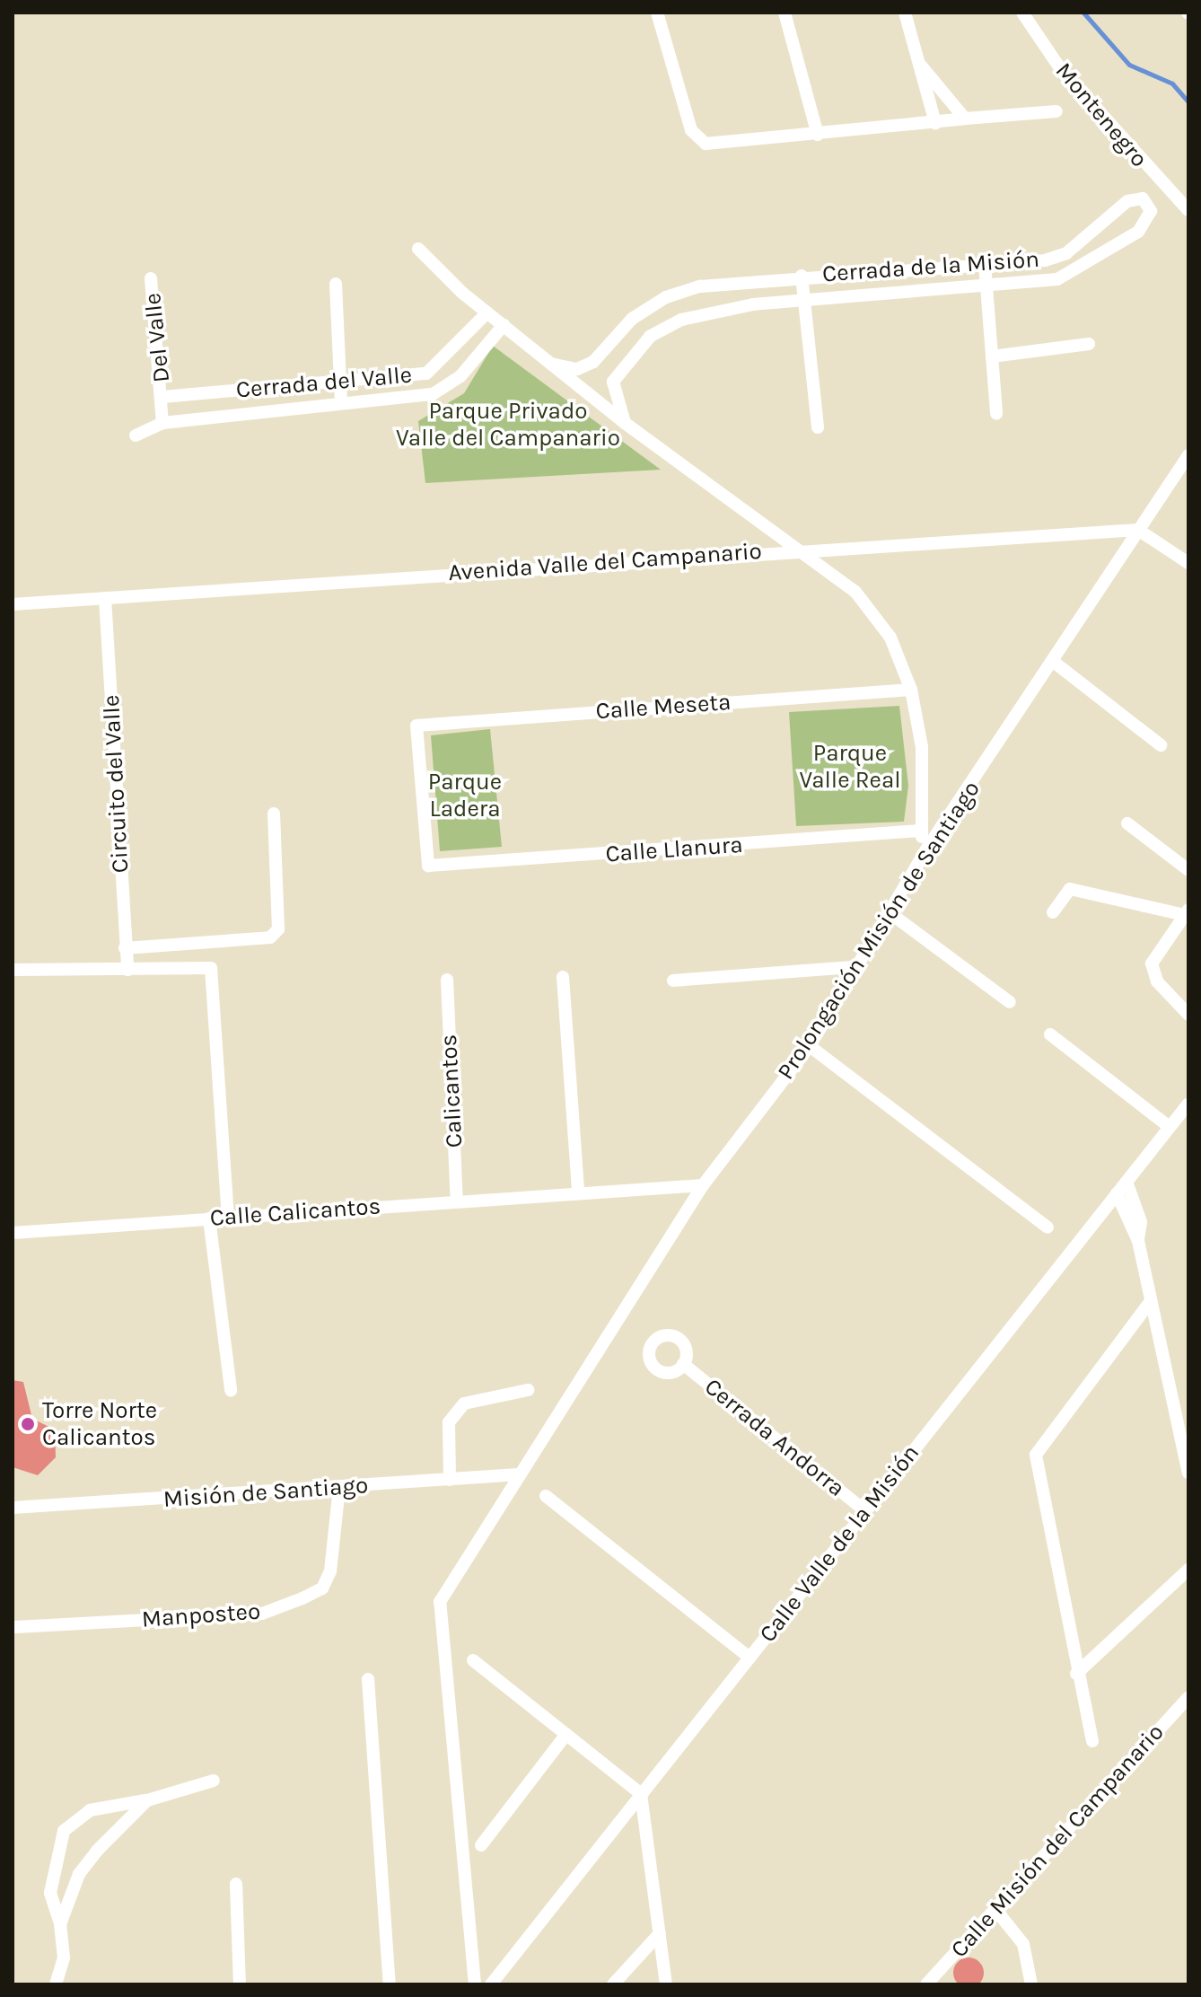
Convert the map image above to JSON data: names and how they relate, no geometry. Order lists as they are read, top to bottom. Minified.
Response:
{"streets":{"street":["Montenegro","Cerrada de la Misión","Del Valle","Cerrada del Valle","Avenida Valle del Campanario","Calle Meseta","Circuito del Valle","Calle Llanura","Prolongación Misión de Santiago","Calicantos","Calle Calicantos","Cerrada Andorra","Misión de Santiago","Calle Valle de la Misión","Manposteo","Calle Misión del Campanario"]},"crossings":[["Del Valle","Cerrada del Valle"],["Avenida Valle del Campanario","Circuito del Valle"],["Avenida Valle del Campanario","Prolongación Misión de Santiago"],["Calle Meseta","Calle Llanura"],["Prolongación Misión de Santiago","Calle Calicantos"],["Prolongación Misión de Santiago","Misión de Santiago"],["Calicantos","Calle Calicantos"],["Cerrada Andorra","Calle Valle de la Misión"],["Misión de Santiago","Manposteo"]],"parks":["Parque Privado Valle del Campanario","Parque Valle Real","Parque Ladera"],"places":["Torre Norte Calicantos"]}
